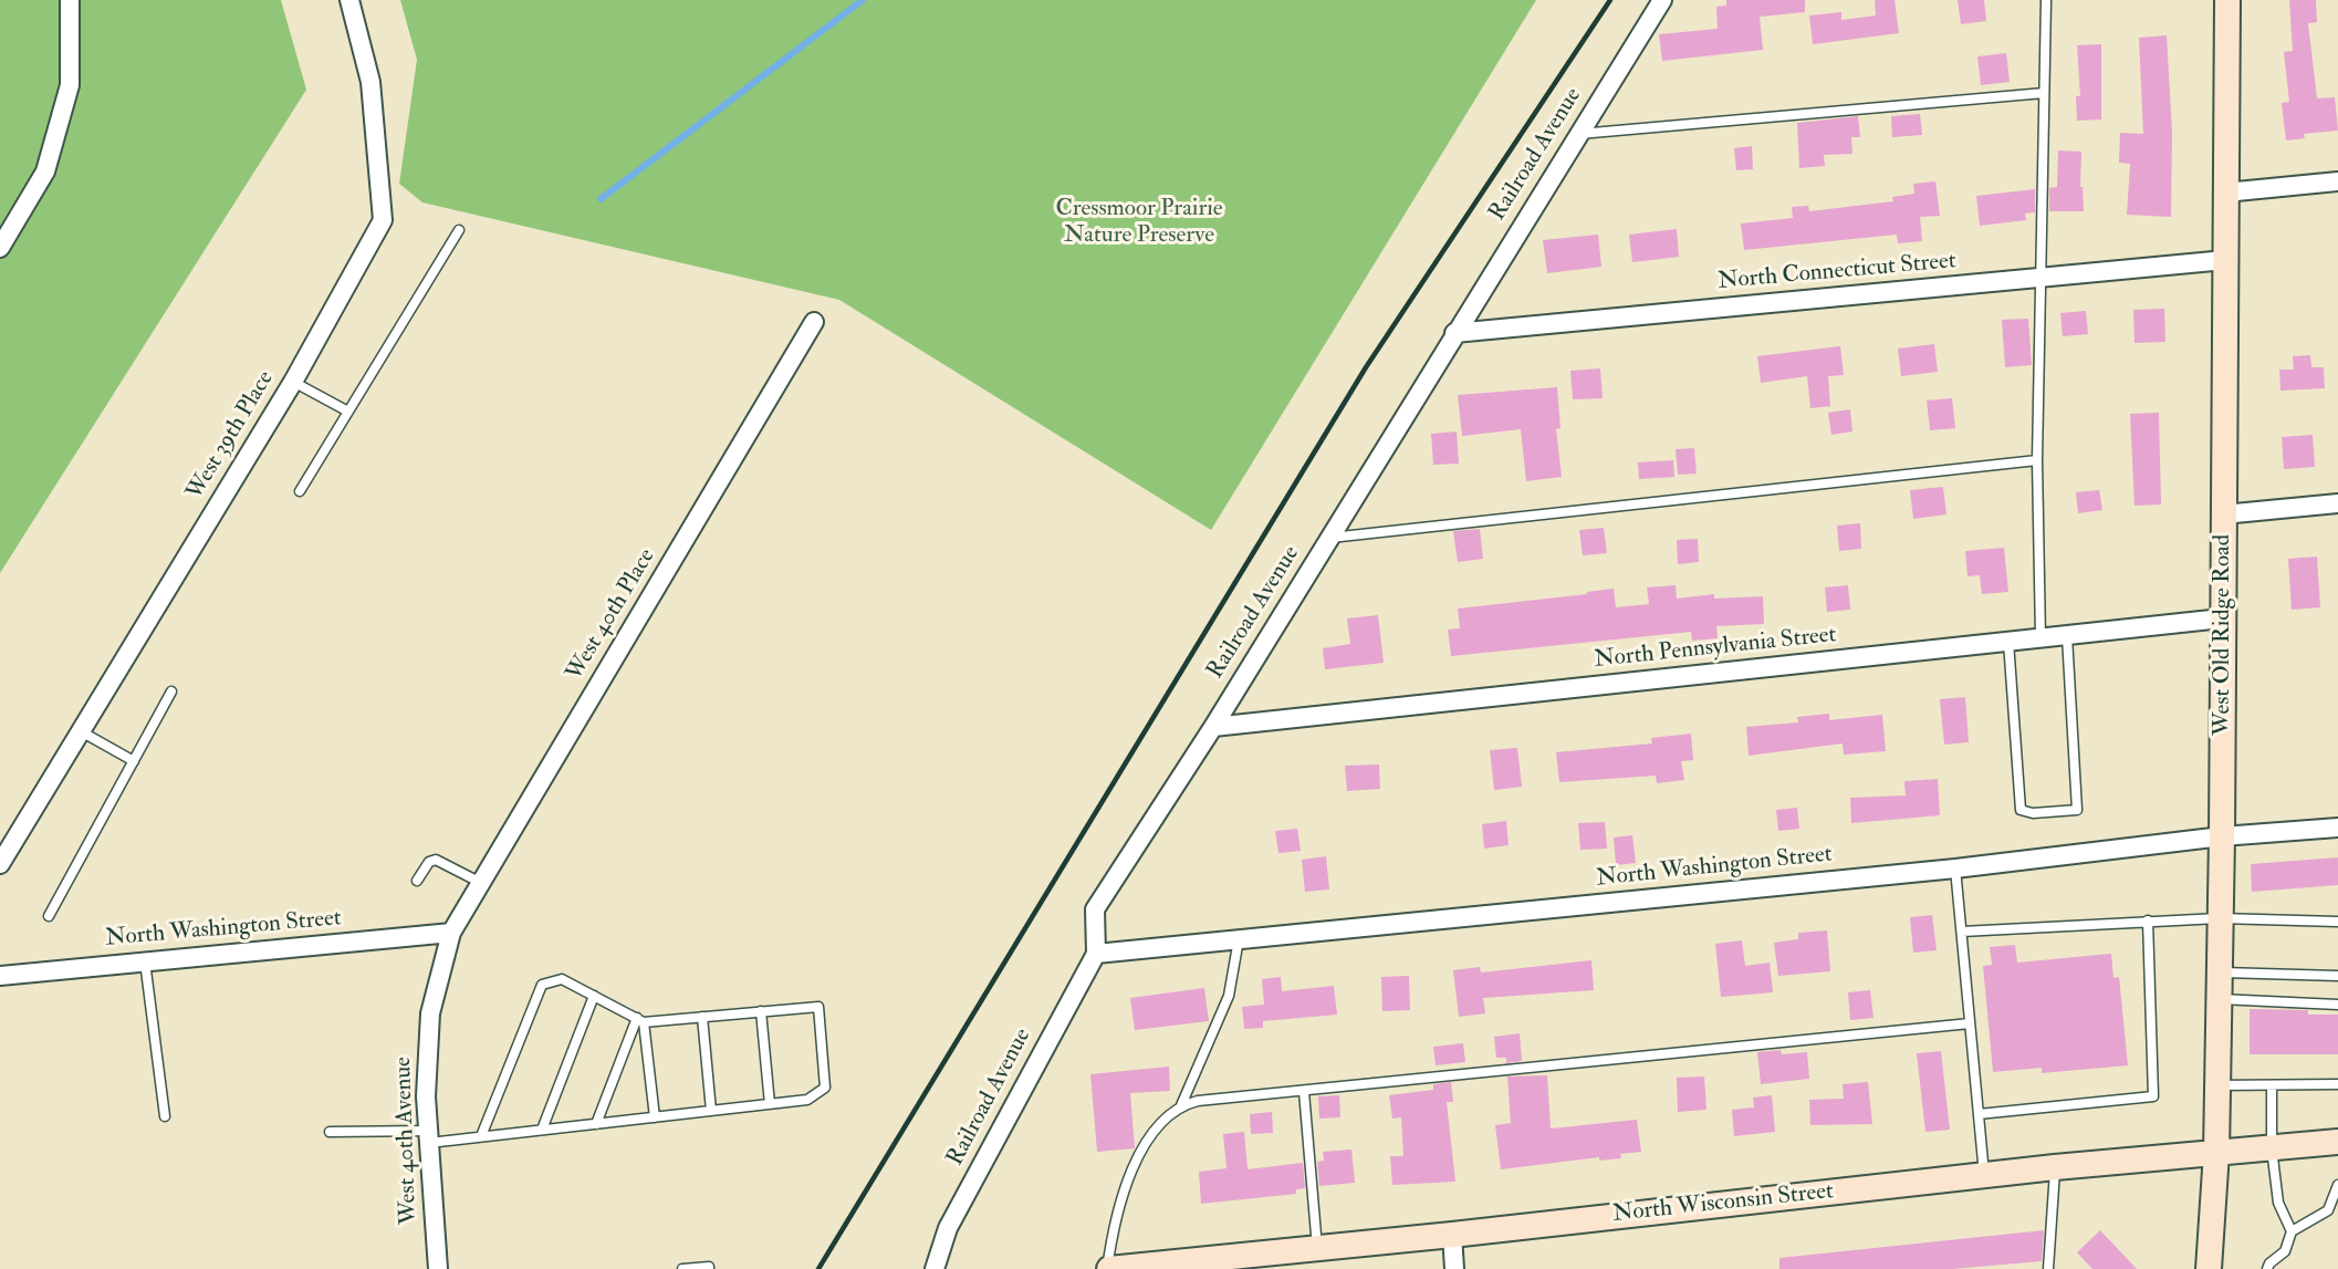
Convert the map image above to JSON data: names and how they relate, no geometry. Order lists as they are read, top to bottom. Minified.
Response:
{"streets":{"street":["Railroad Avenue","North Connecticut Street","West 39th Place","West 40th Place","West Old Ridge Road","North Pennsylvania Street","North Washington Street","West 40th Avenue","North Wisconsin Street"]},"crossings":[["Railroad Avenue","North Connecticut Street"],["Railroad Avenue","North Pennsylvania Street"],["Railroad Avenue","North Washington Street"],["North Connecticut Street","West Old Ridge Road"],["West 40th Place","North Washington Street"],["West 40th Place","West 40th Avenue"],["West Old Ridge Road","North Pennsylvania Street"],["West Old Ridge Road","North Washington Street"],["West Old Ridge Road","North Wisconsin Street"],["North Washington Street","West 40th Avenue"]],"parks":["Cressmoor Prairie Nature Preserve"]}
